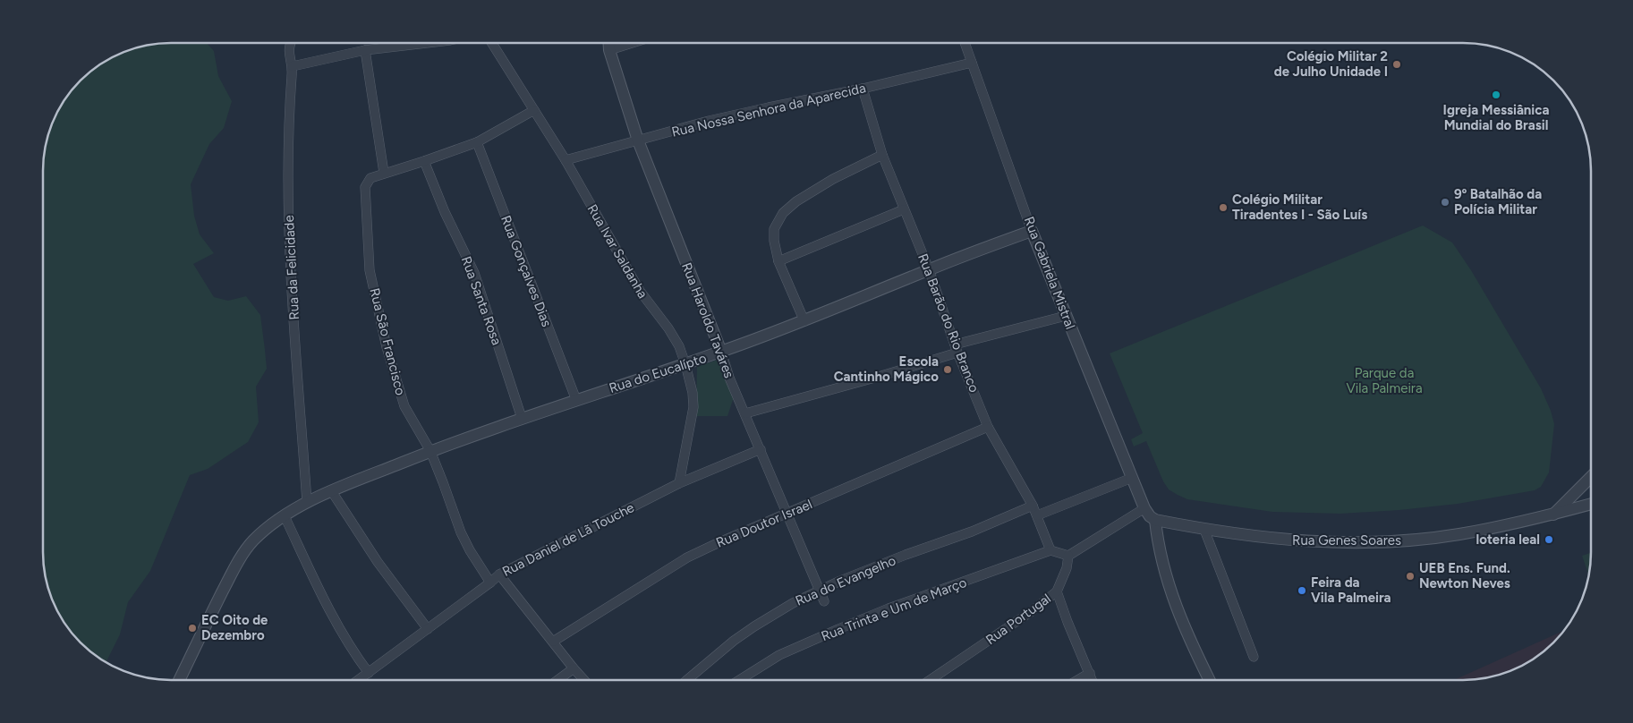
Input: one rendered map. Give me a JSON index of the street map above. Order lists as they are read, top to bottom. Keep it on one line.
{"streets":{"street":["Rua Nossa Senhora da Aparecida","Rua Ivar Saldanha","Rua da Felicidade","Rua Gonçalves Dias","Rua Gabriela Mistral","Rua Santa Rosa","Rua Haroldo Taváres","Rua Barão do Rio Branco","Rua São Francisco","Rua do Eucalípto","Rua Doutor Israel","Rua Daniel de Lã Touche","Rua Genes Soares","Rua do Evangelho","Rua Trinta e Um de Março","Rua Portugal"]},"crossings":[["Rua Nossa Senhora da Aparecida","Rua Ivar Saldanha"],["Rua Nossa Senhora da Aparecida","Rua Gabriela Mistral"],["Rua Nossa Senhora da Aparecida","Rua Haroldo Taváres"],["Rua Nossa Senhora da Aparecida","Rua Barão do Rio Branco"],["Rua Ivar Saldanha","Rua do Eucalípto"],["Rua Ivar Saldanha","Rua Daniel de Lã Touche"],["Rua da Felicidade","Rua do Eucalípto"],["Rua Gonçalves Dias","Rua do Eucalípto"],["Rua Gabriela Mistral","Rua do Eucalípto"],["Rua Santa Rosa","Rua do Eucalípto"],["Rua Haroldo Taváres","Rua do Eucalípto"],["Rua Haroldo Taváres","Rua Doutor Israel"],["Rua Haroldo Taváres","Rua Daniel de Lã Touche"],["Rua Haroldo Taváres","Rua do Evangelho"],["Rua Barão do Rio Branco","Rua do Eucalípto"],["Rua Barão do Rio Branco","Rua Doutor Israel"],["Rua Barão do Rio Branco","Rua do Evangelho"],["Rua Barão do Rio Branco","Rua Trinta e Um de Março"],["Rua São Francisco","Rua do Eucalípto"],["Rua São Francisco","Rua Daniel de Lã Touche"]],"parks":["Parque da Vila Palmeira"],"places":["Colégio Militar 2 de Julho Unidade I","Igreja Messiânica Mundial do Brasil","9º Batalhão da Polícia Militar","Colégio Militar Tiradentes I - São Luís","Escola Cantinho Mágico","loteria leal","UEB Ens. Fund. Newton Neves","Feira da Vila Palmeira","EC Oito de Dezembro"]}
